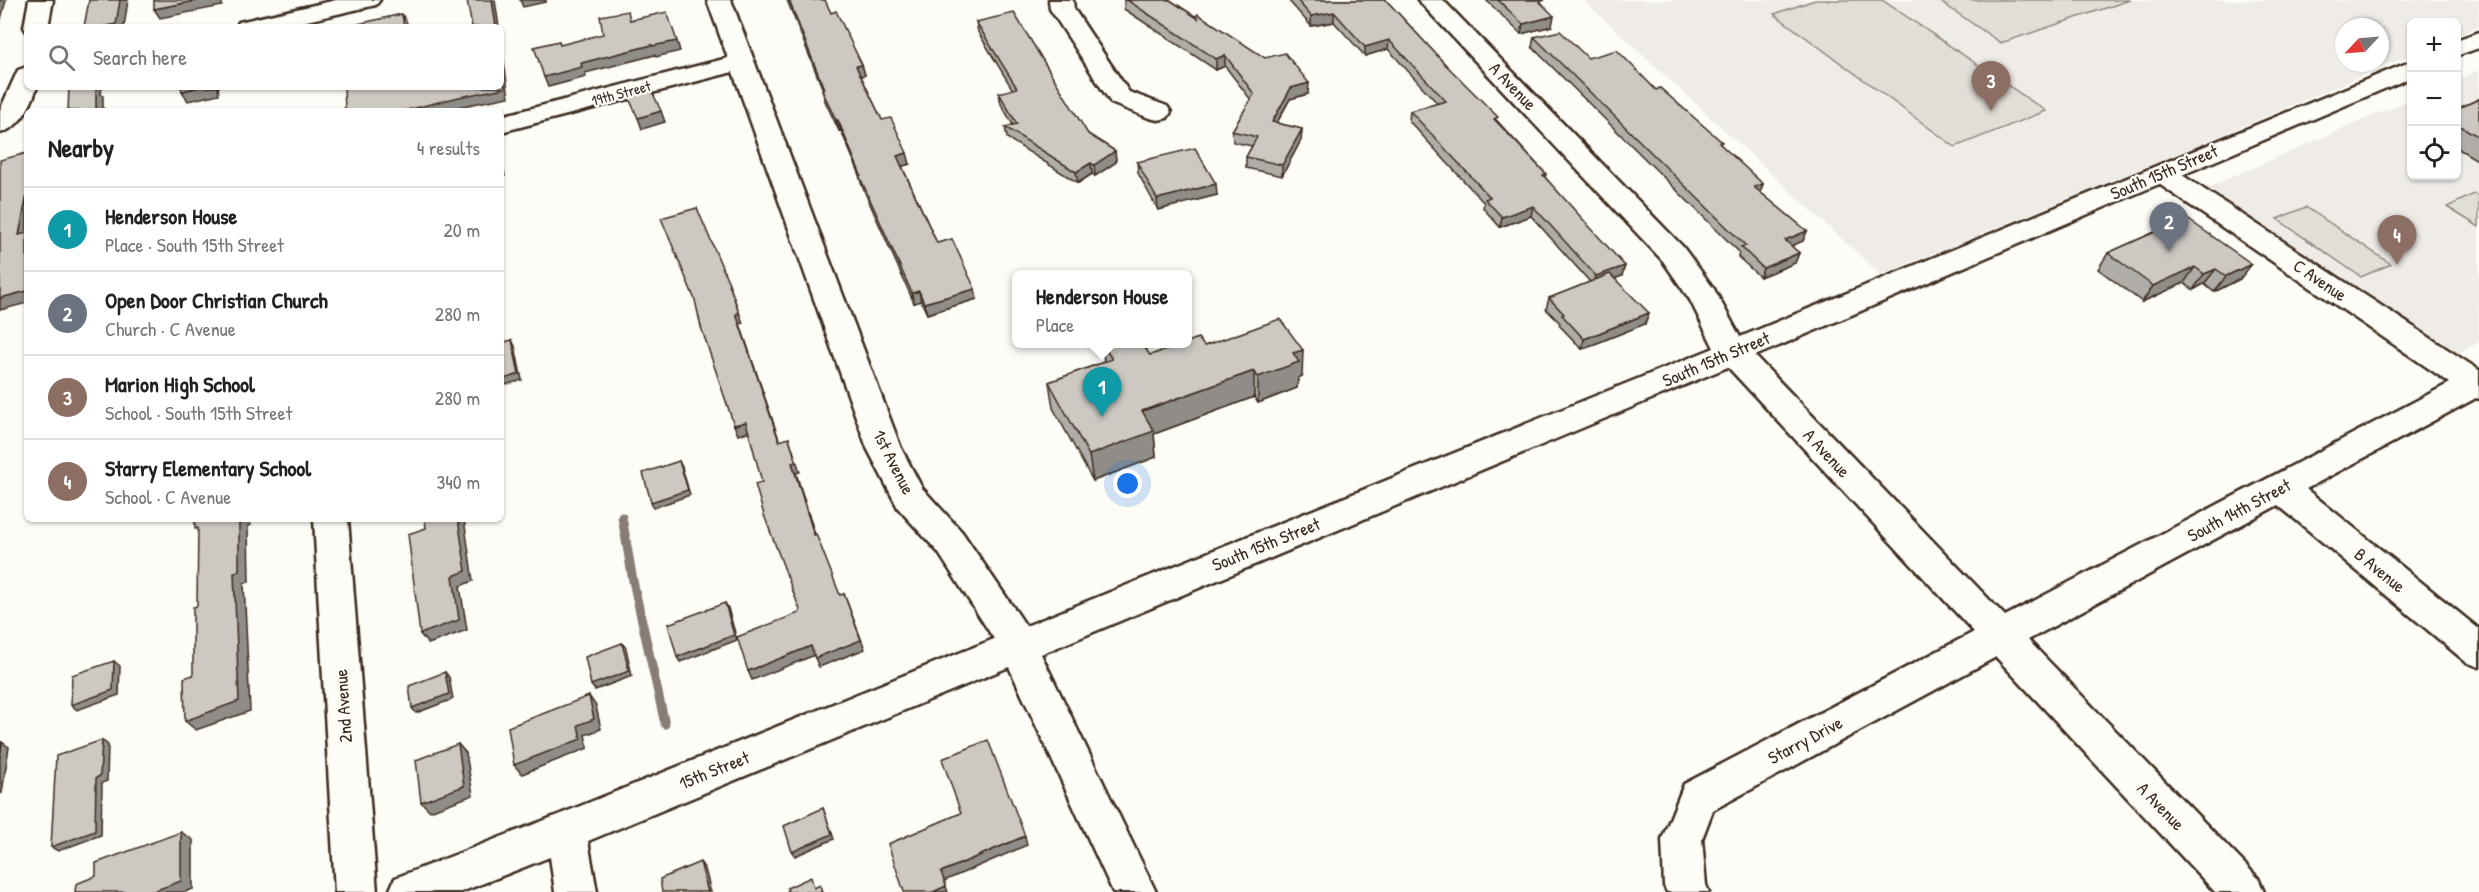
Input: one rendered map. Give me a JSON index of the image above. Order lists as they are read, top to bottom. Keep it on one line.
{"streets":{"street":["A Avenue","19th Street","South 15th Street","C Avenue","1st Avenue","South 14th Street","B Avenue","2nd Avenue","Starry Drive","15th Street"]},"crossings":[["A Avenue","South 15th Street"],["A Avenue","South 14th Street"],["A Avenue","Starry Drive"],["19th Street","1st Avenue"],["South 15th Street","C Avenue"],["South 15th Street","1st Avenue"],["South 15th Street","15th Street"],["C Avenue","South 14th Street"],["1st Avenue","15th Street"],["South 14th Street","B Avenue"],["South 14th Street","Starry Drive"]],"north":"bottom left","page":{"map_buttons":["+","−"],"search":"Search here","pins":["3","2","4","1"],"heading":["Nearby","4 results"],"list":[{"mark":"1","name":"Henderson House","note":"Place · South 15th Street","value":"20 m"},{"mark":"2","name":"Open Door Christian Church","note":"Church · C Avenue","value":"280 m"},{"mark":"3","name":"Marion High School","note":"School · South 15th Street","value":"280 m"},{"mark":"4","name":"Starry Elementary School","note":"School · C Avenue","value":"340 m"}],"popup":["Henderson House","Place"]}}
